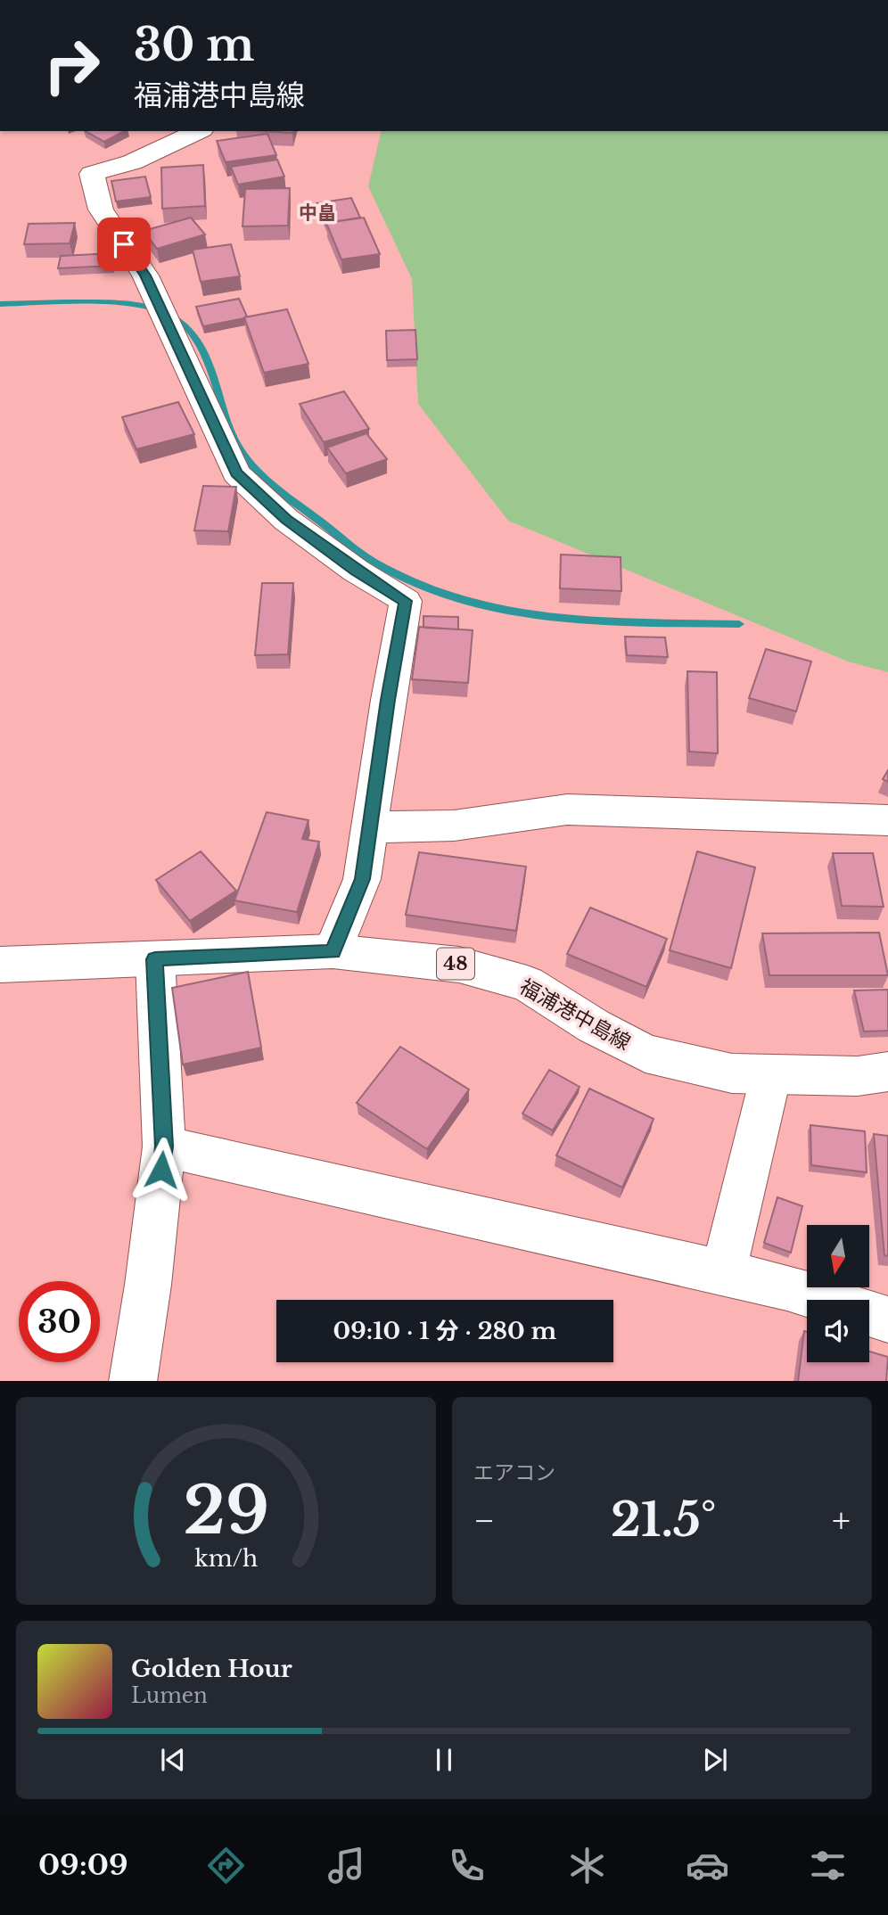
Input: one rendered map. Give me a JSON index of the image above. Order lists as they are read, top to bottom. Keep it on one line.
{"streets":{"street":["48","福浦港中島線"]},"districts":["中畠"],"north":"bottom","page":{"turn":["30 m","福浦港中島線"],"limit":"30","trip":"09:10 · 1 分 · 280 m","tile":"エアコン","heat":["−","21.5°","+"],"song":["Golden Hour","Lumen"],"tabs":"09:09","gauge":["29","km/h"]}}
